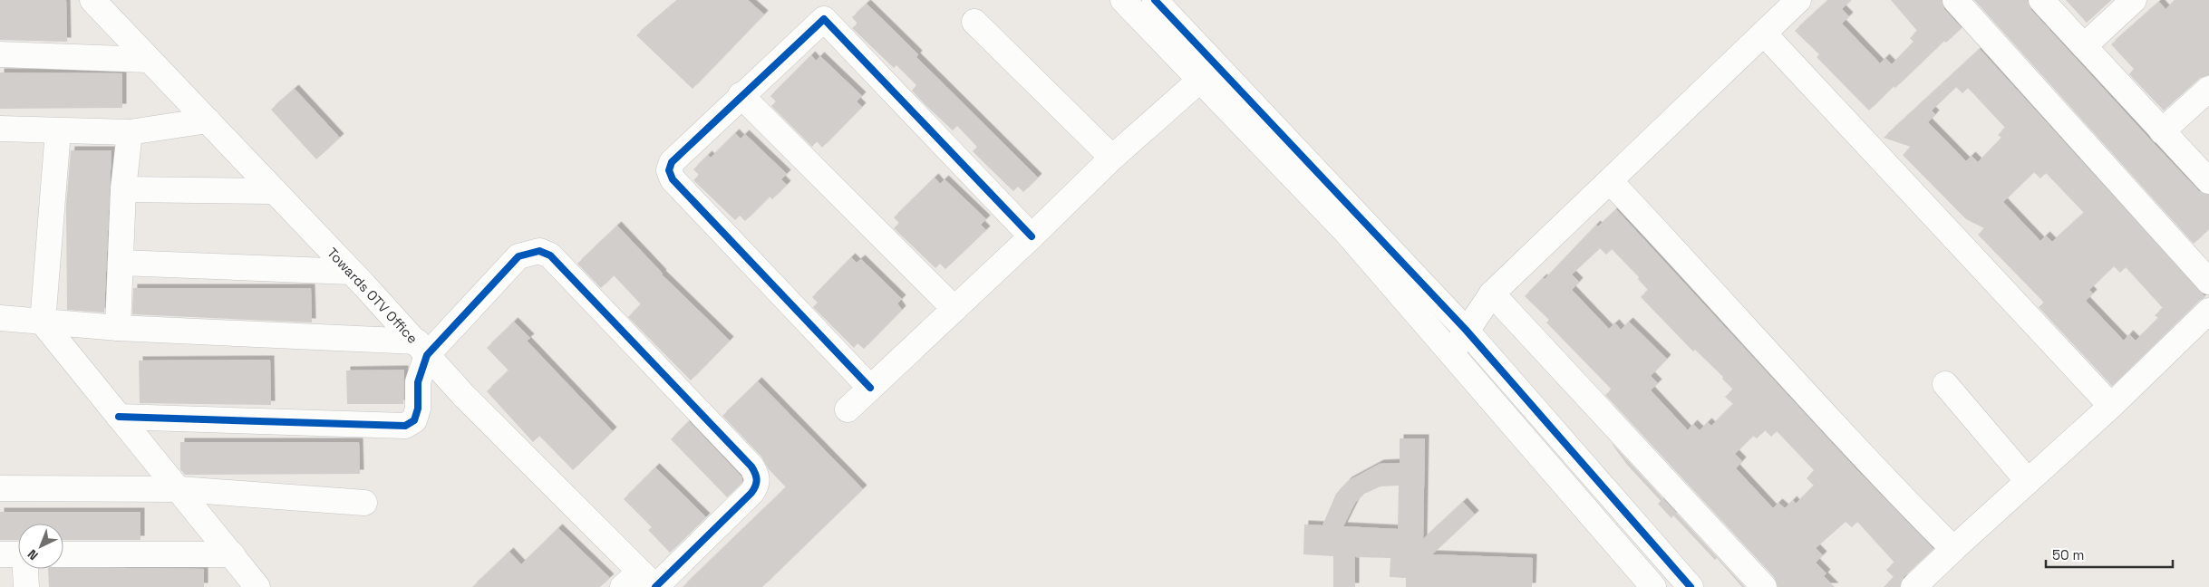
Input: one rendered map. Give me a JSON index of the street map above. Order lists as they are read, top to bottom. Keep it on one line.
{"streets":{"street":["Towards OTV Office"]},"scale_bar":"50 m","north":"bottom left"}
